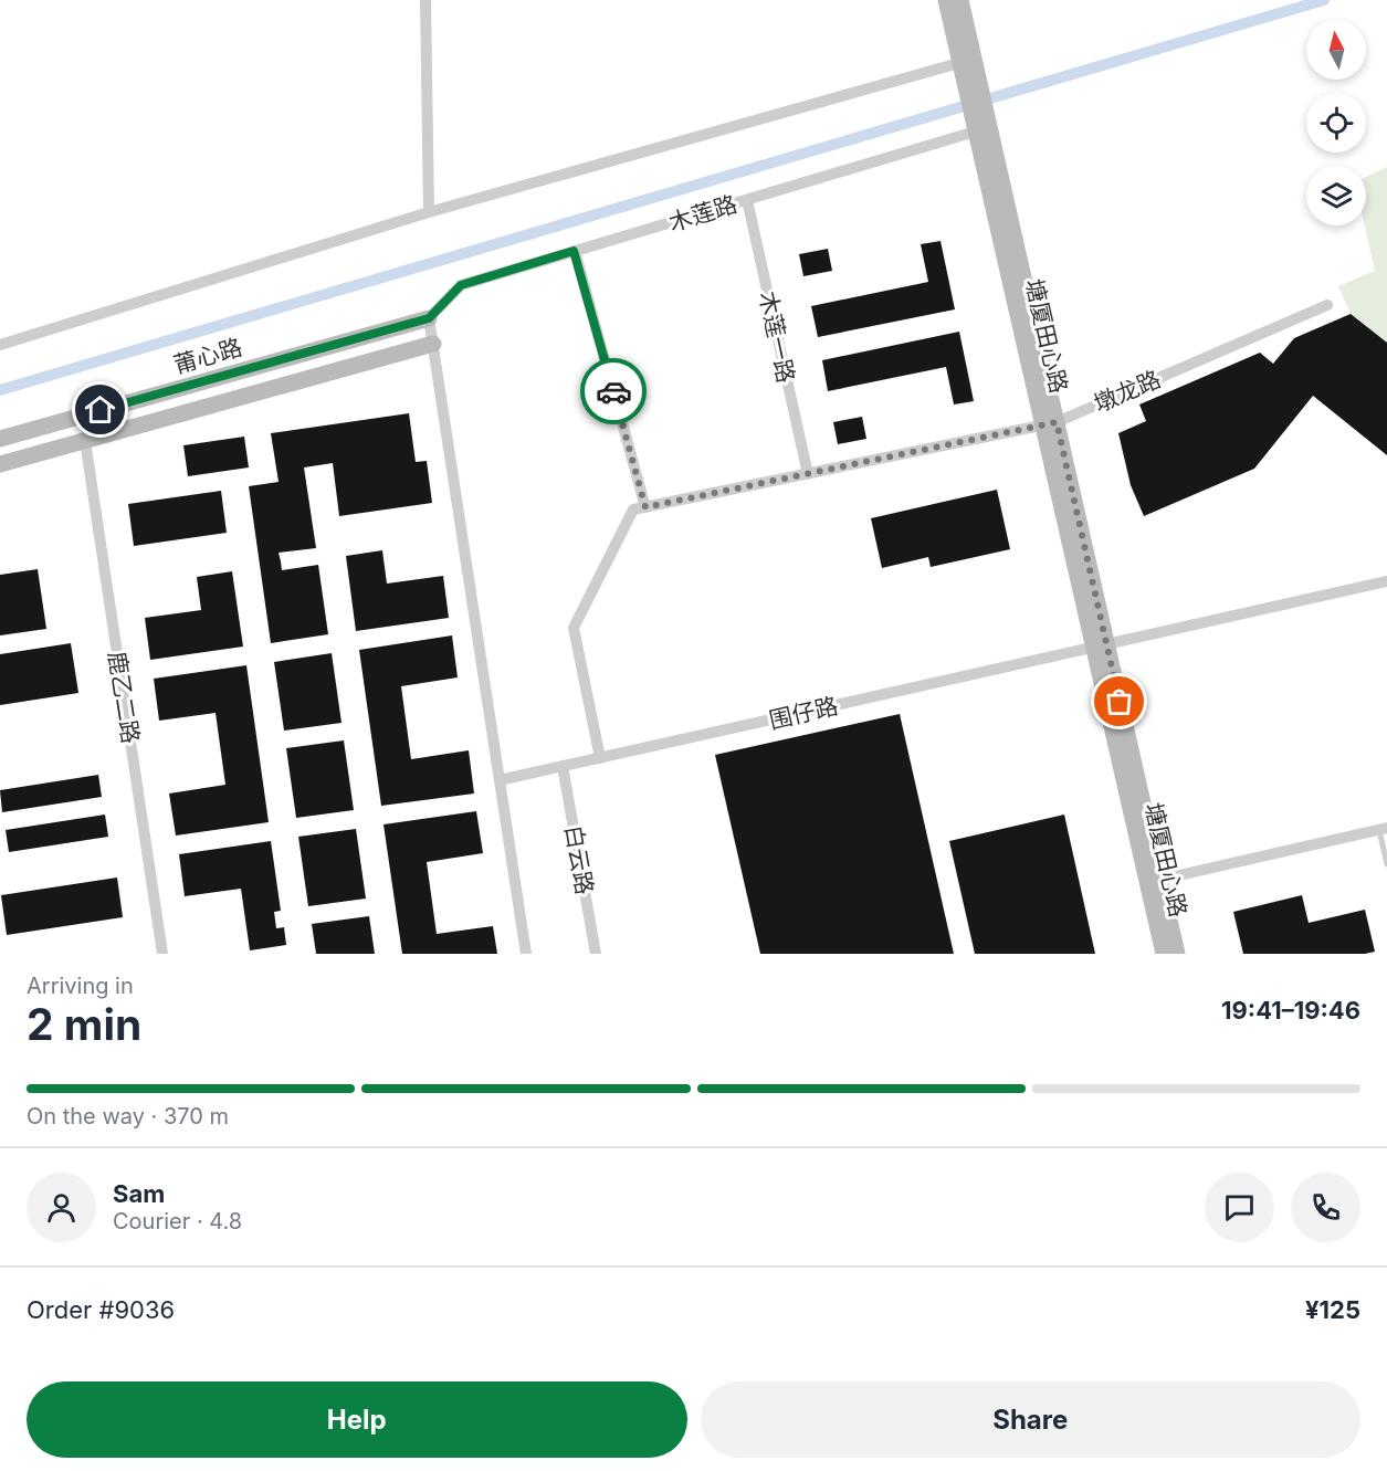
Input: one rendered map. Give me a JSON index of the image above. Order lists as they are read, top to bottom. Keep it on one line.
{"streets":{"main road":["塘厦田心路","莆心路"],"street":["木莲路","木莲一路","墩龙路","鹿乙二路","围仔路","白云路"]},"crossings":[["木莲路","塘厦田心路"],["木莲路","木莲一路"],["木莲路","莆心路"],["塘厦田心路","墩龙路"],["塘厦田心路","围仔路"],["木莲一路","墩龙路"],["莆心路","鹿乙二路"],["围仔路","白云路"]],"north":"top","page":{"heading":["2 min","Arriving in","19:41–19:46"],"panel":["Sam","Courier · 4.8","Order #9036","¥125"],"bar":"On the way · 370 m","buttons":["Help","Share"]}}
